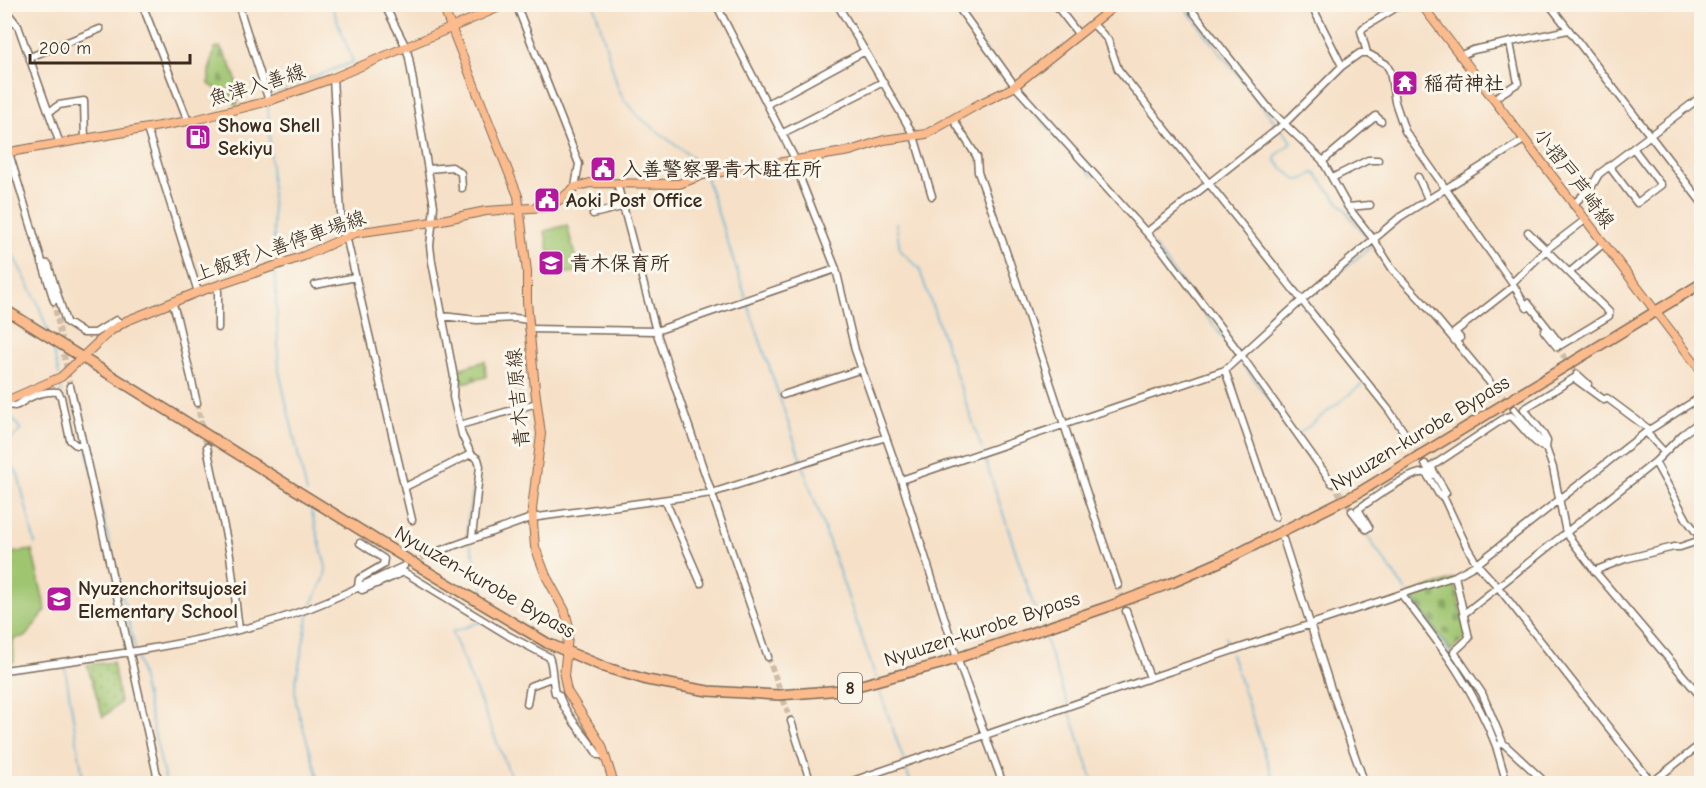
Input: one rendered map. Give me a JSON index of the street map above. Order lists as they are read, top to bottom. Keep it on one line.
{"streets":{"highway":["Nyuuzen-kurobe Bypass","8"],"main road":["魚津入善線","小摺戸芦崎線","上飯野入善停車場線","青木吉原線"]},"crossings":[["魚津入善線","青木吉原線"],["小摺戸芦崎線","Nyuuzen-kurobe Bypass"],["上飯野入善停車場線","青木吉原線"],["上飯野入善停車場線","Nyuuzen-kurobe Bypass"],["青木吉原線","Nyuuzen-kurobe Bypass"]],"places":{"temple":["稲荷神社"],"fuel station":["Showa Shell Sekiyu"],"public building":["入善警察署青木駐在所","Aoki Post Office"],"school or university":["青木保育所","Nyuzenchoritsujosei Elementary School"]},"scale_bar":"200 m"}
